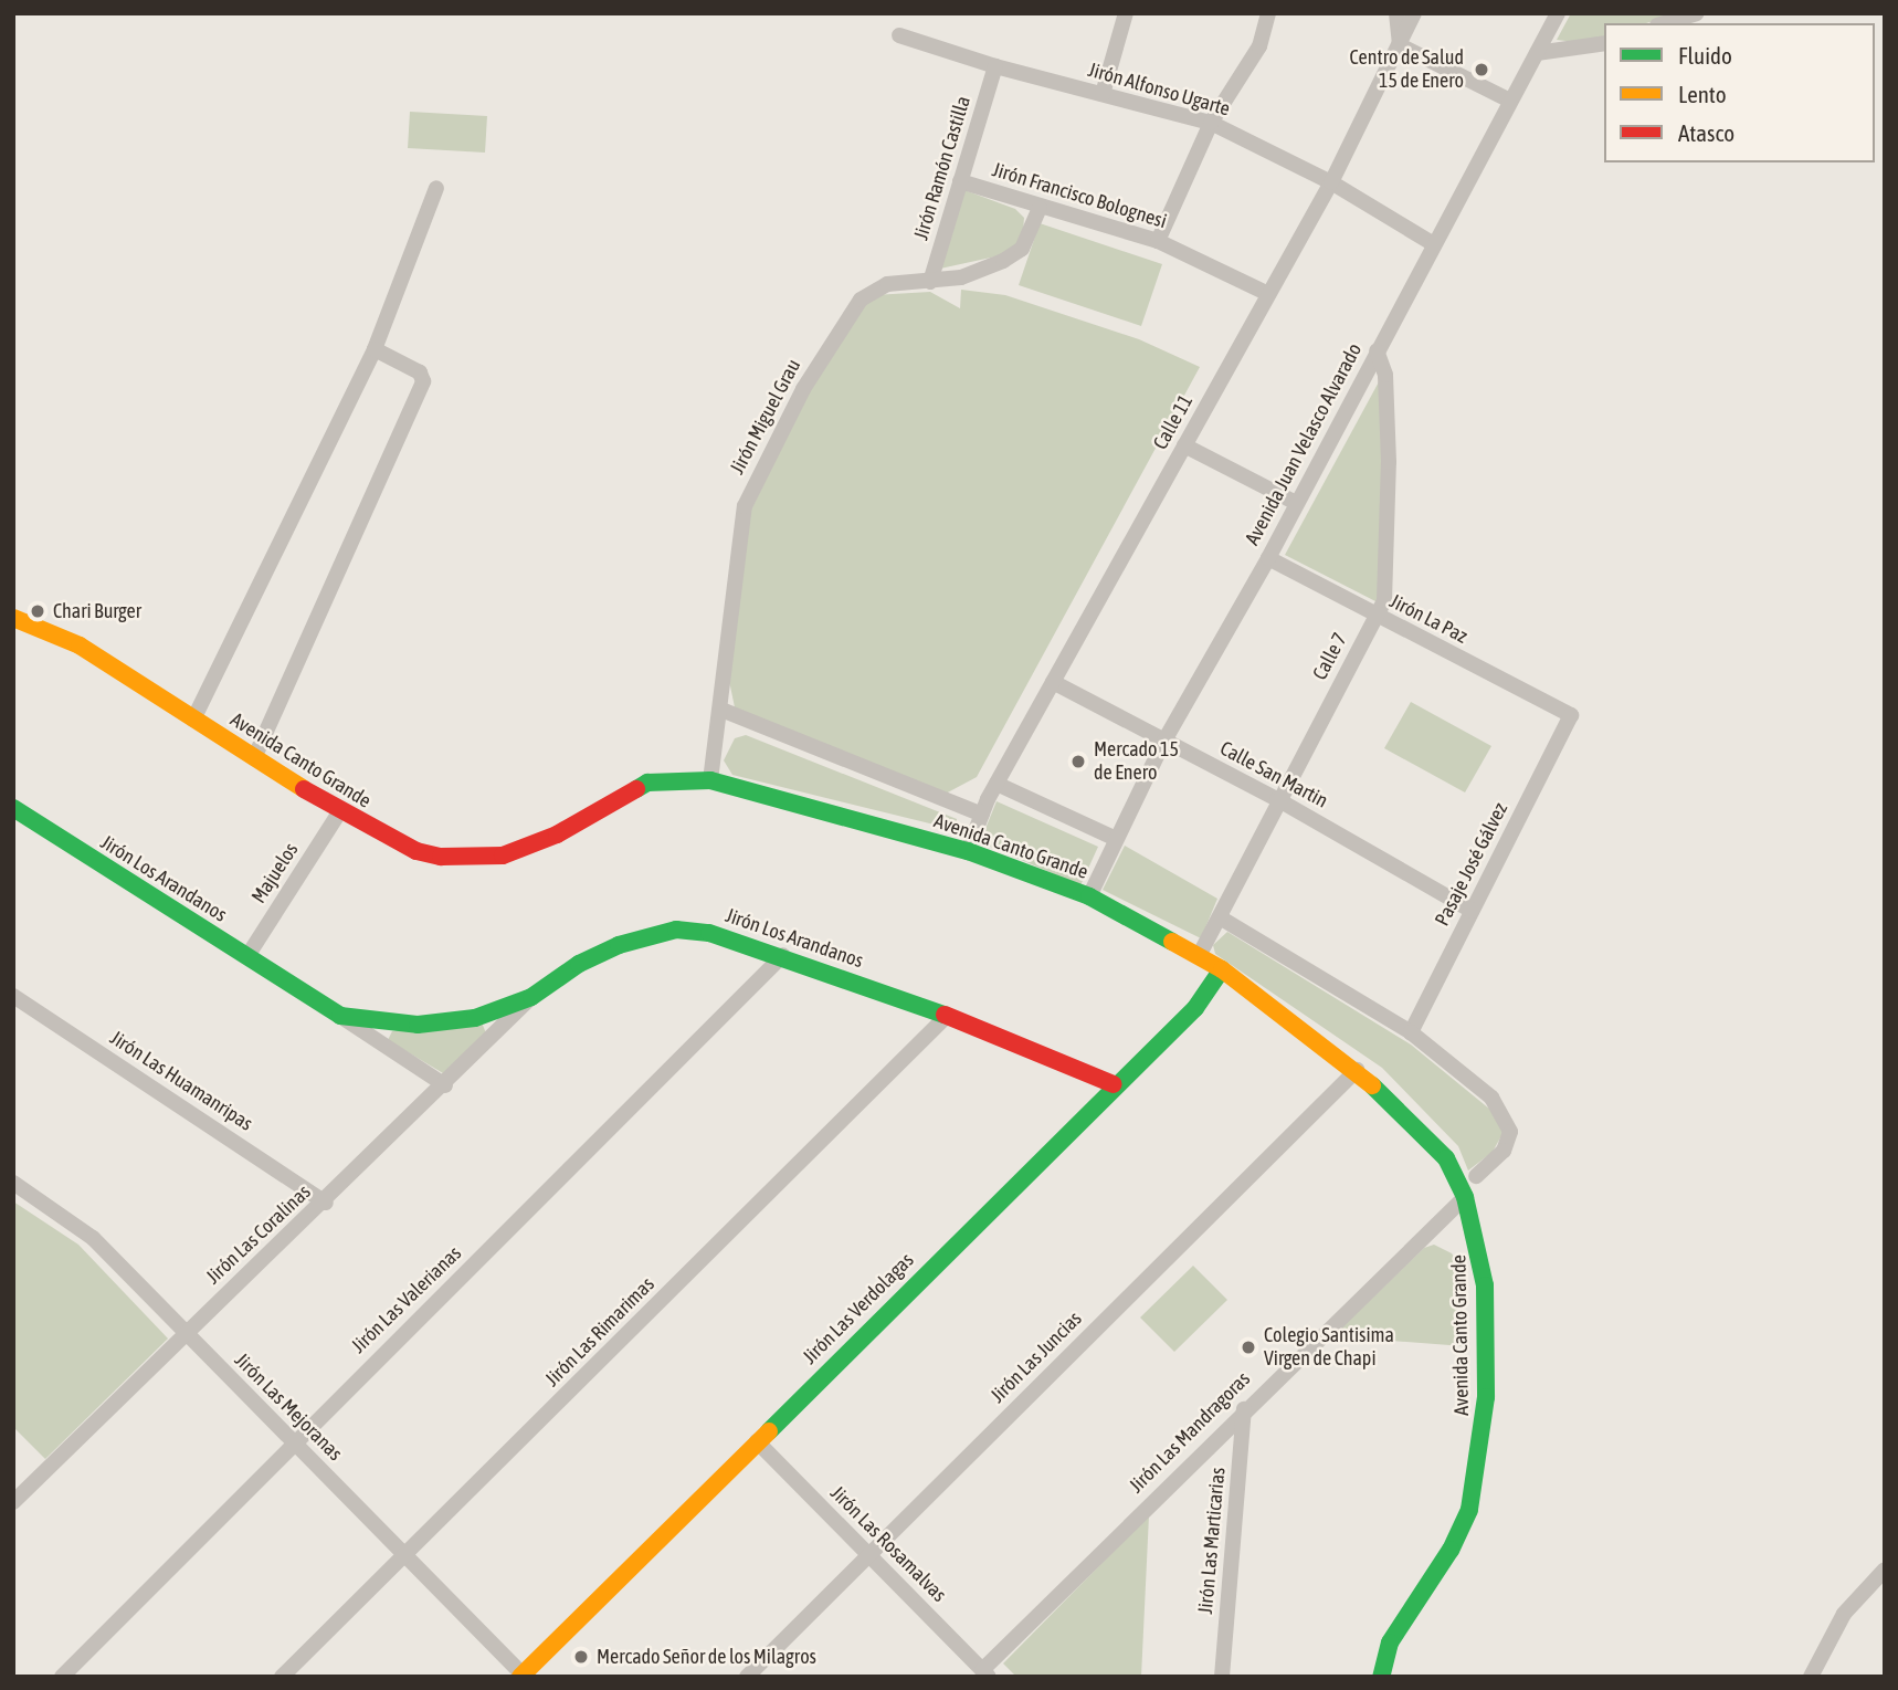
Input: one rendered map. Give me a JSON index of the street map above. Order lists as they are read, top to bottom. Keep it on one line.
{"streets":{"street":["Jirón Alfonso Ugarte","Jirón Ramón Castilla","Jirón Francisco Bolognesi","Jirón Miguel Grau","Calle 11","Avenida Juan Velasco Alvarado","Jirón La Paz","Calle 7","Avenida Canto Grande","Calle San Martin","Pasaje José Gálvez","Majuelos","Jirón Los Arandanos","Jirón Las Huamanripas","Jirón Las Coralinas","Jirón Las Valerianas","Jirón Las Verdolagas","Jirón Las Rimarimas","Jirón Las Juncias","Jirón Las Mejoranas","Jirón Las Mandragoras","Jirón Las Marticarias","Jirón Las Rosamalvas"]},"crossings":[["Jirón Alfonso Ugarte","Jirón Ramón Castilla"],["Jirón Alfonso Ugarte","Calle 11"],["Jirón Alfonso Ugarte","Avenida Juan Velasco Alvarado"],["Jirón Ramón Castilla","Jirón Francisco Bolognesi"],["Jirón Ramón Castilla","Jirón Miguel Grau"],["Jirón Francisco Bolognesi","Jirón Miguel Grau"],["Jirón Francisco Bolognesi","Calle 11"],["Jirón Miguel Grau","Avenida Canto Grande"],["Calle 11","Avenida Canto Grande"],["Calle 11","Calle San Martin"],["Avenida Juan Velasco Alvarado","Jirón La Paz"],["Avenida Juan Velasco Alvarado","Calle 7"],["Avenida Juan Velasco Alvarado","Avenida Canto Grande"],["Avenida Juan Velasco Alvarado","Calle San Martin"],["Jirón La Paz","Calle 7"],["Jirón La Paz","Pasaje José Gálvez"],["Calle 7","Avenida Canto Grande"],["Calle 7","Calle San Martin"],["Avenida Canto Grande","Majuelos"],["Avenida Canto Grande","Jirón Las Verdolagas"],["Avenida Canto Grande","Jirón Las Juncias"],["Avenida Canto Grande","Jirón Las Mandragoras"],["Calle San Martin","Pasaje José Gálvez"],["Majuelos","Jirón Los Arandanos"],["Jirón Los Arandanos","Jirón Las Coralinas"],["Jirón Los Arandanos","Jirón Las Valerianas"],["Jirón Los Arandanos","Jirón Las Verdolagas"],["Jirón Los Arandanos","Jirón Las Rimarimas"],["Jirón Las Huamanripas","Jirón Las Coralinas"],["Jirón Las Coralinas","Jirón Las Mejoranas"],["Jirón Las Valerianas","Jirón Las Mejoranas"],["Jirón Las Verdolagas","Jirón Las Mejoranas"],["Jirón Las Verdolagas","Jirón Las Rosamalvas"],["Jirón Las Rimarimas","Jirón Las Mejoranas"],["Jirón Las Juncias","Jirón Las Rosamalvas"],["Jirón Las Mandragoras","Jirón Las Marticarias"],["Jirón Las Mandragoras","Jirón Las Rosamalvas"]],"places":["Centro de Salud 15 de Enero","Chari Burger","Mercado 15 de Enero","Colegio Santisima Virgen de Chapi","Mercado Señor de los Milagros"],"legend":["Fluido","Lento","Atasco"]}
